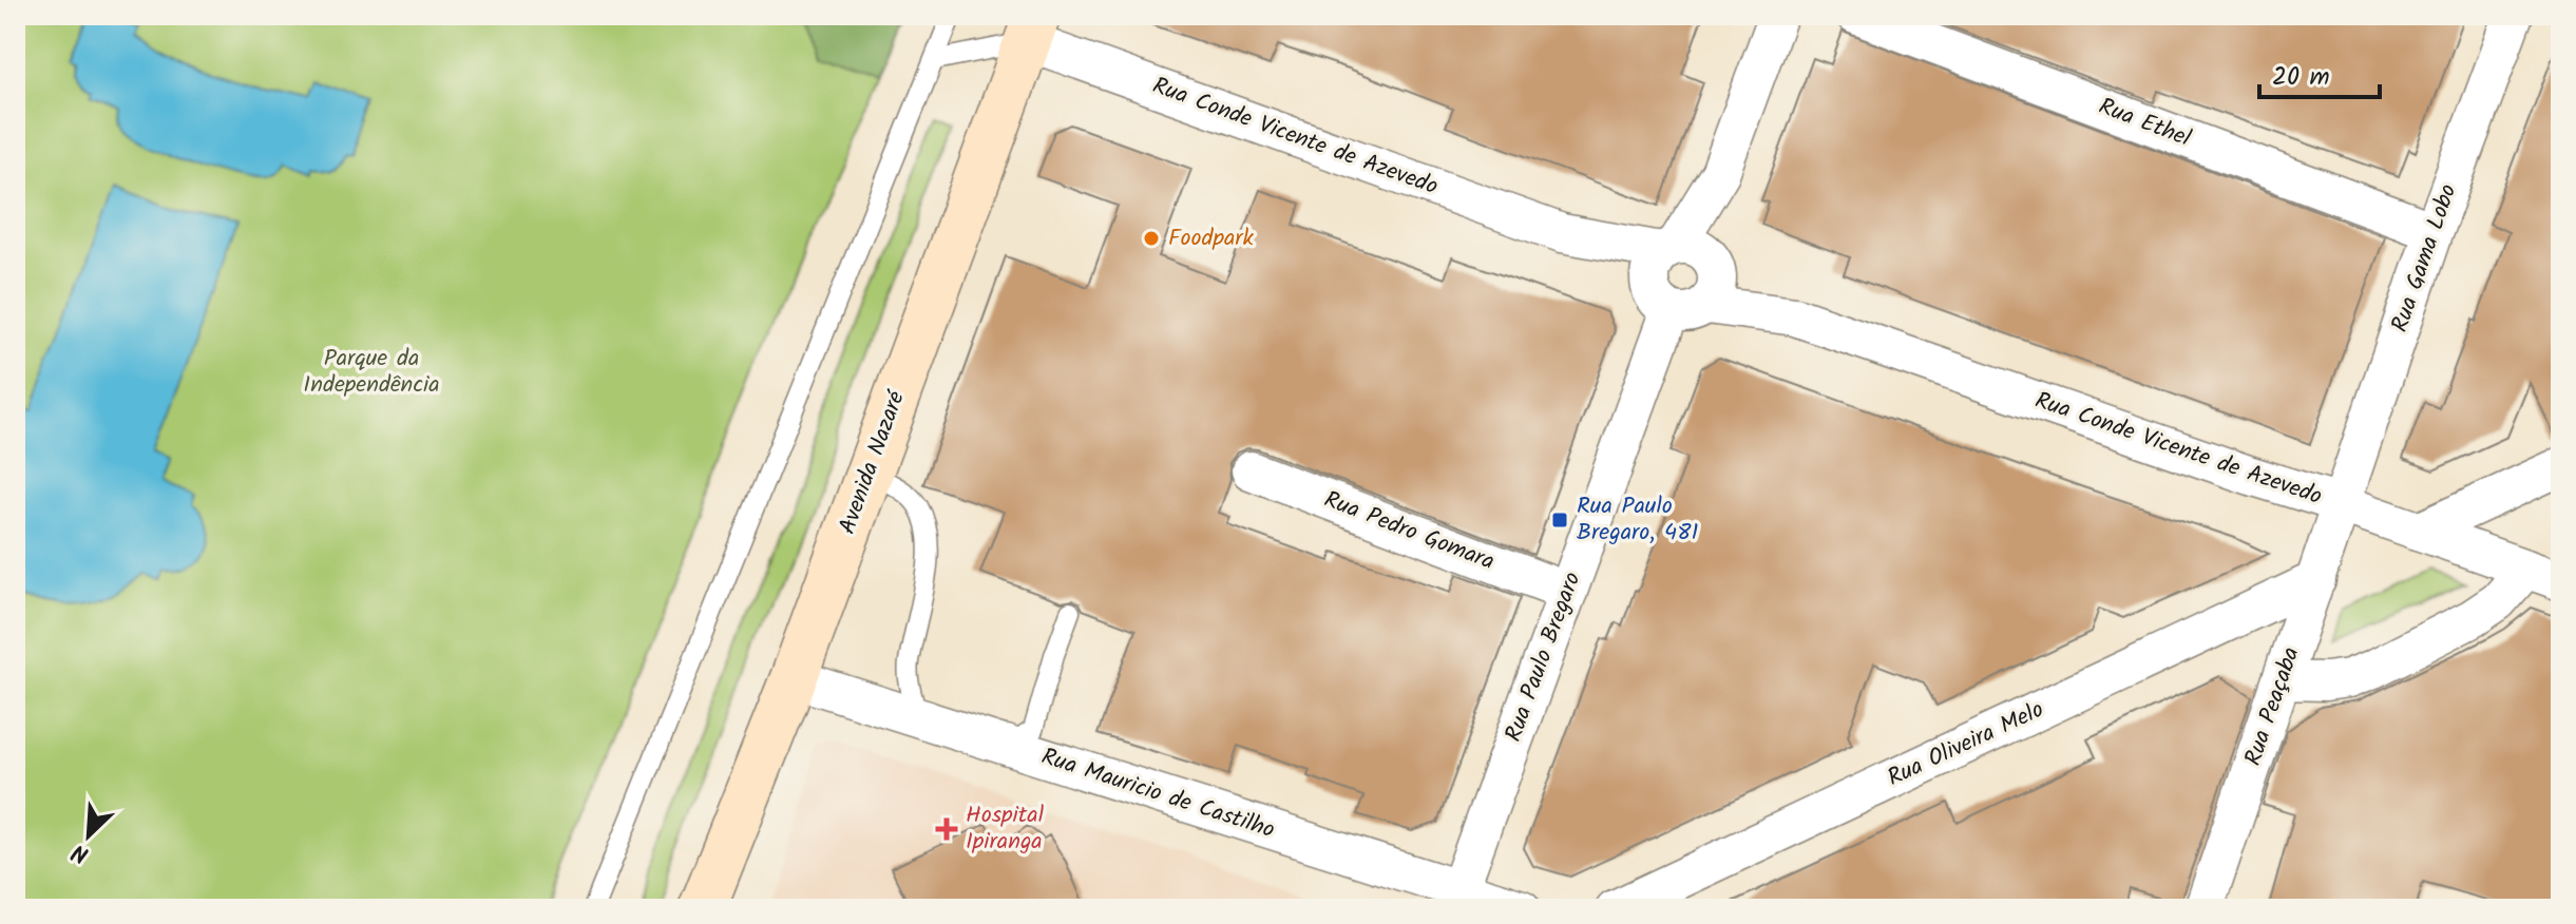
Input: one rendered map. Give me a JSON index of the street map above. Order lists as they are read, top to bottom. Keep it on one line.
{"streets":{"main road":["Avenida Nazaré"],"street":["Rua Ethel","Rua Conde Vicente de Azevedo","Rua Gama Lobo","Rua Pedro Gomara","Rua Paulo Bregaro","Rua Peaçaba","Rua Oliveira Melo","Rua Mauricio de Castilho"]},"crossings":[["Rua Ethel","Rua Gama Lobo"],["Rua Conde Vicente de Azevedo","Rua Gama Lobo"],["Rua Conde Vicente de Azevedo","Avenida Nazaré"],["Rua Conde Vicente de Azevedo","Rua Paulo Bregaro"],["Rua Conde Vicente de Azevedo","Rua Peaçaba"],["Rua Gama Lobo","Rua Peaçaba"],["Avenida Nazaré","Rua Mauricio de Castilho"],["Rua Pedro Gomara","Rua Paulo Bregaro"],["Rua Paulo Bregaro","Rua Mauricio de Castilho"],["Rua Peaçaba","Rua Oliveira Melo"]],"parks":["Parque da Independência"],"places":{"other":["Foodpark"],"transit":["Rua Paulo Bregaro, 481"],"health":["Hospital Ipiranga"]},"scale_bar":"20 m","north":"bottom left"}
